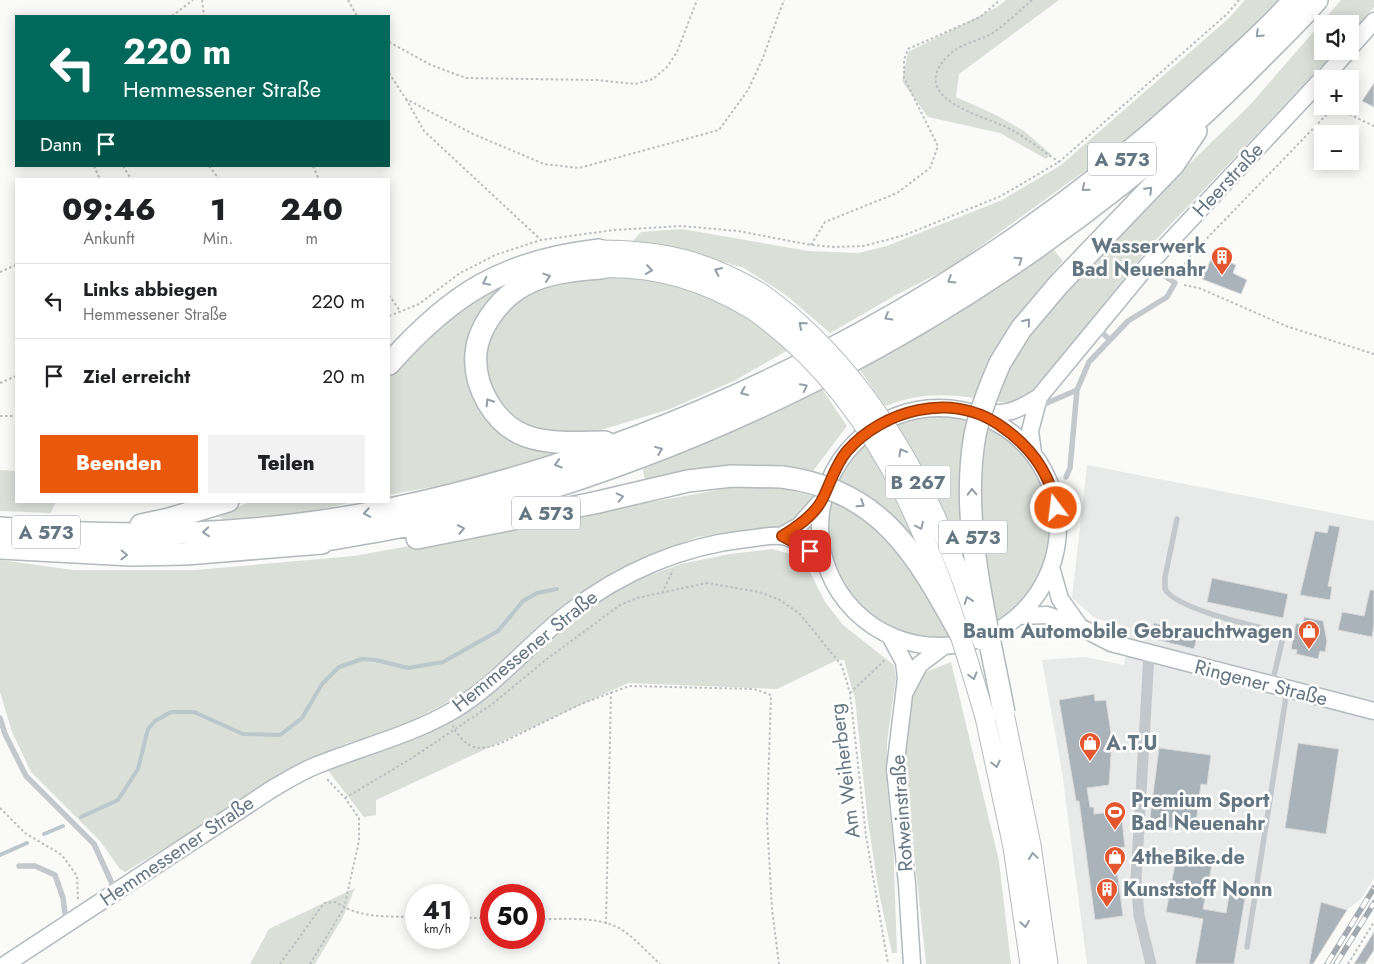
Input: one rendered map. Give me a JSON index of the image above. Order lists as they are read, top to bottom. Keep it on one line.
{"streets":{"highway":["A 573"],"main road":["Heerstraße","B 267","Hemmessener Straße","Ringener Straße","Rotweinstraße"],"path":["Am Weiherberg"]},"crossings":[["A 573","B 267"],["Hemmessener Straße","Am Weiherberg"]],"places":{"building":["Wasserwerk Bad Neuenahr","Kunststoff Nonn"],"shop":["Baum Automobile Gebrauchtwagen","A.T.U","4theBike.de"],"sports":["Premium Sport Bad Neuenahr"]},"page":{"map_buttons":["+","−"],"turn":["220 m","Hemmessener Straße"],"then":"Dann","eta":["09:46","Ankunft","1","Min.","240","m"],"list":[{"name":"Links abbiegen","note":"Hemmessener Straße","value":"220 m"},{"name":"Ziel erreicht","value":"20 m"}],"buttons":["Beenden","Teilen"],"speed":"41 km/h","limit":"50"}}
